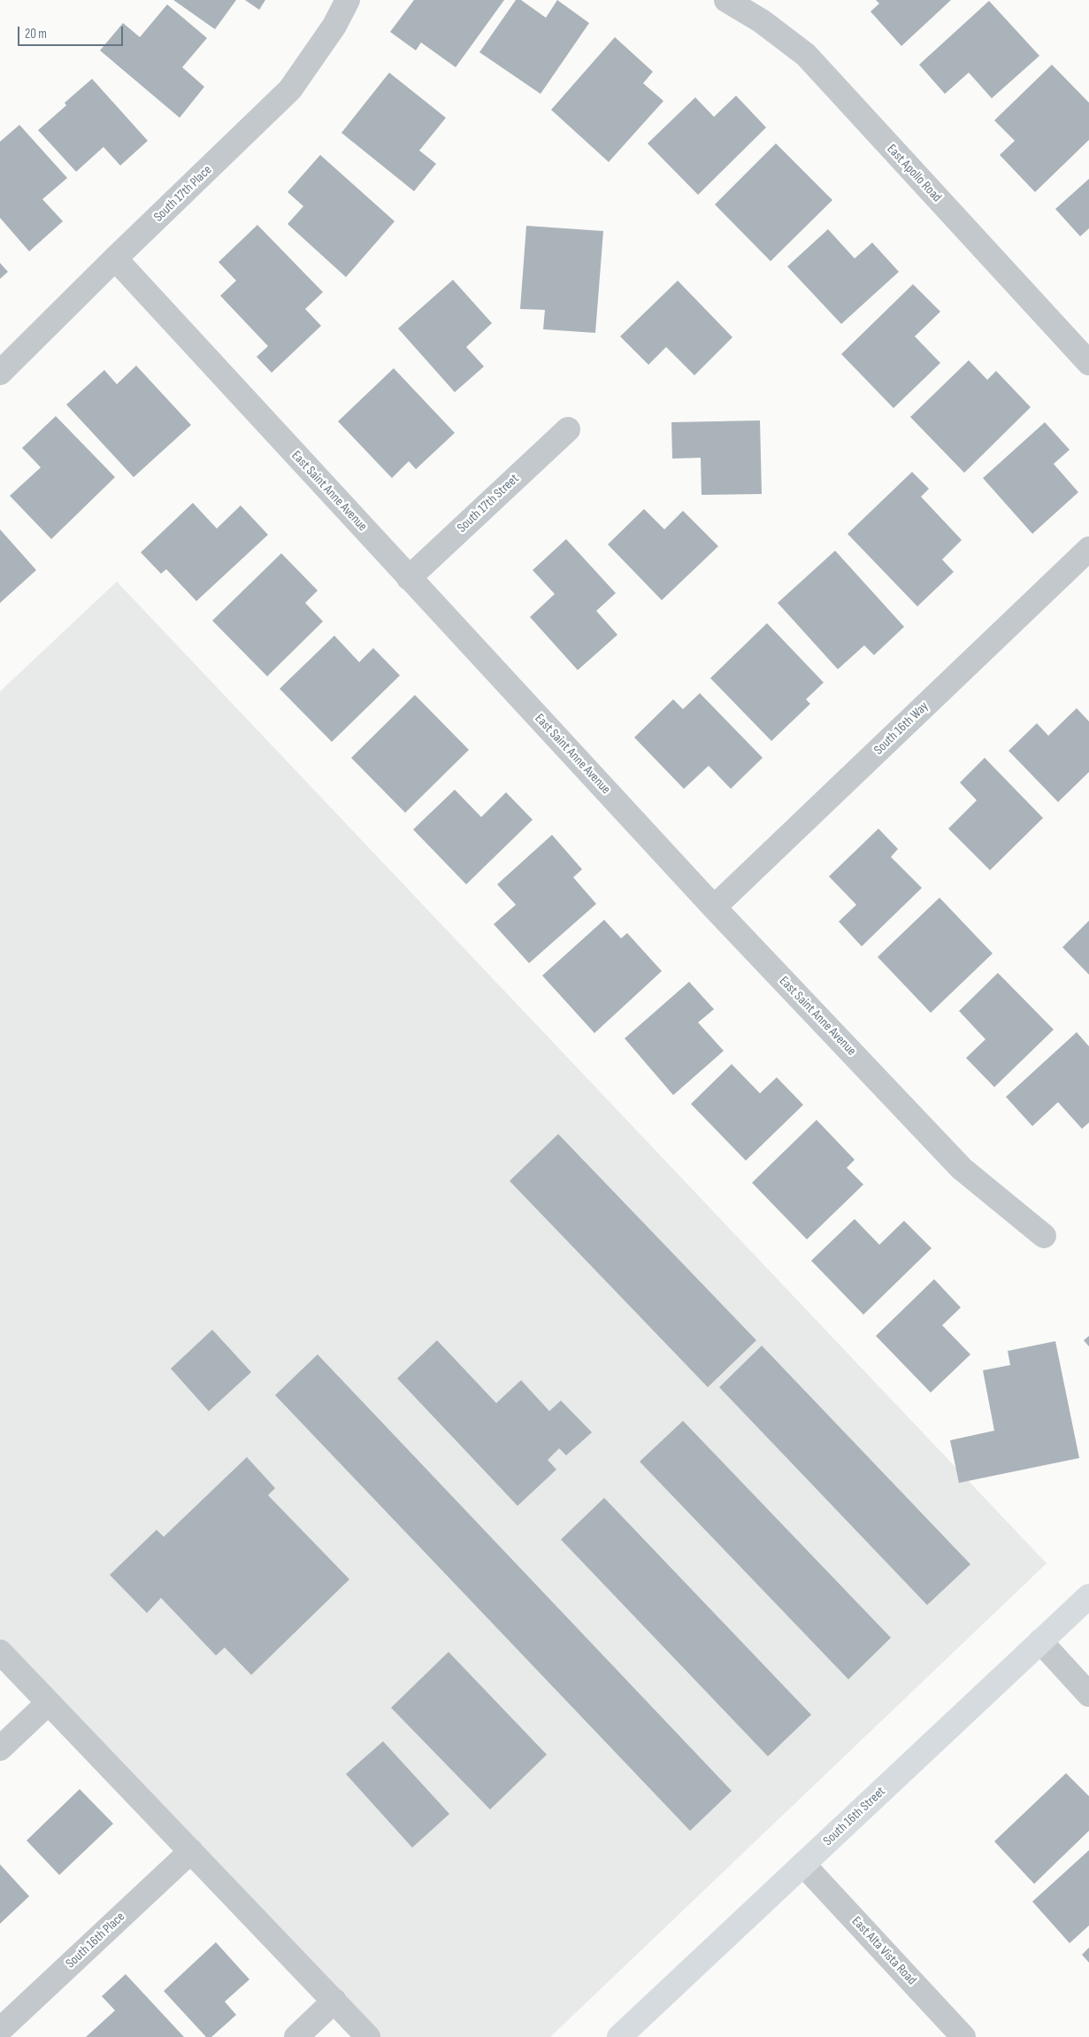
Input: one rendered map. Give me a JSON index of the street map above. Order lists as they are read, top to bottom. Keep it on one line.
{"streets":{"main road":["South 16th Street"],"street":["East Apollo Road","South 17th Place","East Saint Anne Avenue","South 17th Street","South 16th Way","South 16th Place","East Alta Vista Road"]},"crossings":[["South 17th Place","East Saint Anne Avenue"],["East Saint Anne Avenue","South 17th Street"],["East Saint Anne Avenue","South 16th Way"],["South 16th Street","East Alta Vista Road"]],"scale_bar":"20 m"}
